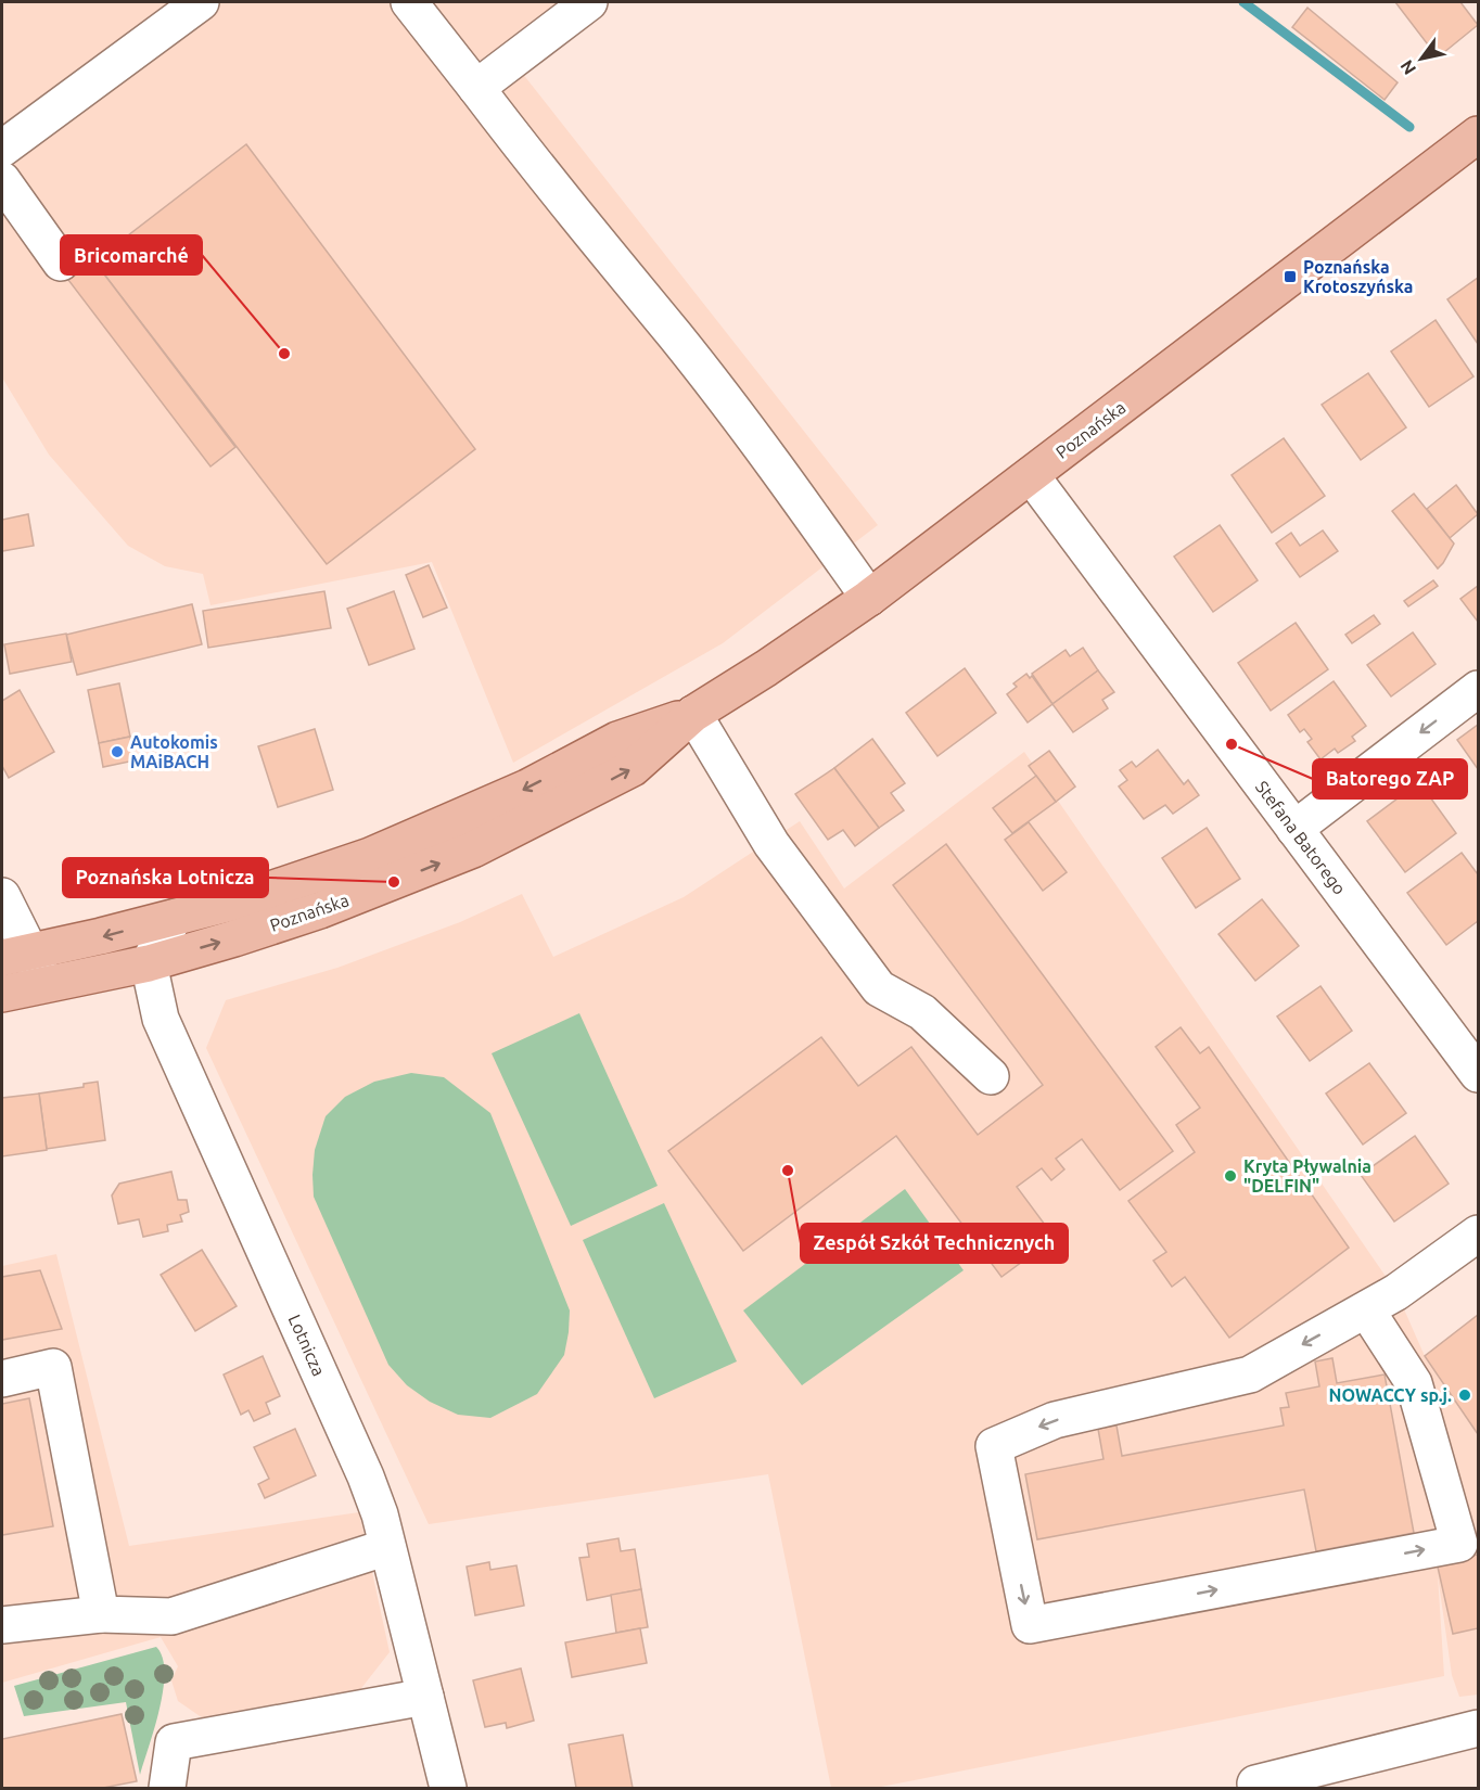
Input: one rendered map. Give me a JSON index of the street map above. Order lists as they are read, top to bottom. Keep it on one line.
{"streets":{"main road":["Poznańska"],"street":["Stefana Batorego","Lotnicza"]},"crossings":[["Poznańska","Stefana Batorego"],["Poznańska","Lotnicza"]],"places":{"transit":["Poznańska Krotoszyńska"],"other":["Bricomarché","Batorego ZAP","Autokomis MAiBACH","Poznańska Lotnicza","Zespół Szkół Technicznych","Kryta Pływalnia \"DELFIN\"","NOWACCY sp.j."]},"north":"bottom left"}
